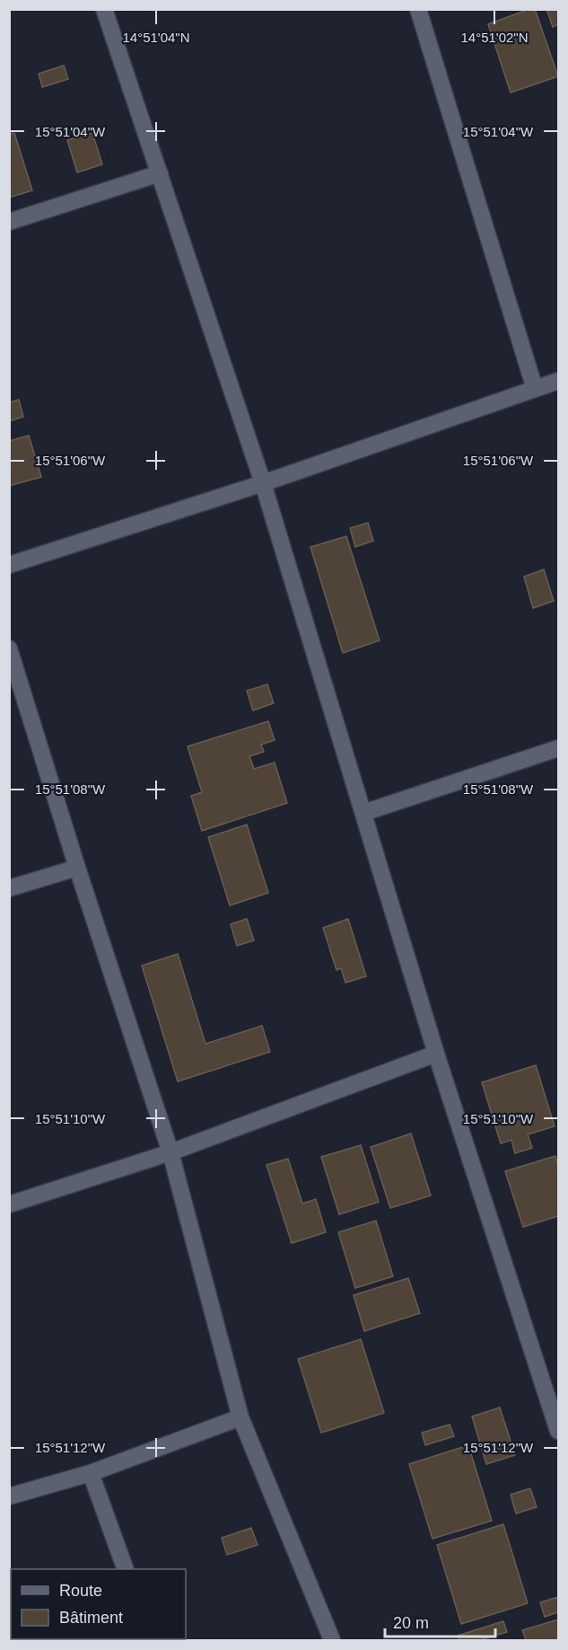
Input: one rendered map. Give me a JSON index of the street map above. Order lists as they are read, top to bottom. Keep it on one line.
{"legend":["Route","Bâtiment"],"scale_bar":"20 m","coordinates":["14°51'04\"N","14°51'02\"N","15°51'04\"W","15°51'06\"W","15°51'08\"W","15°51'10\"W","15°51'12\"W"]}
